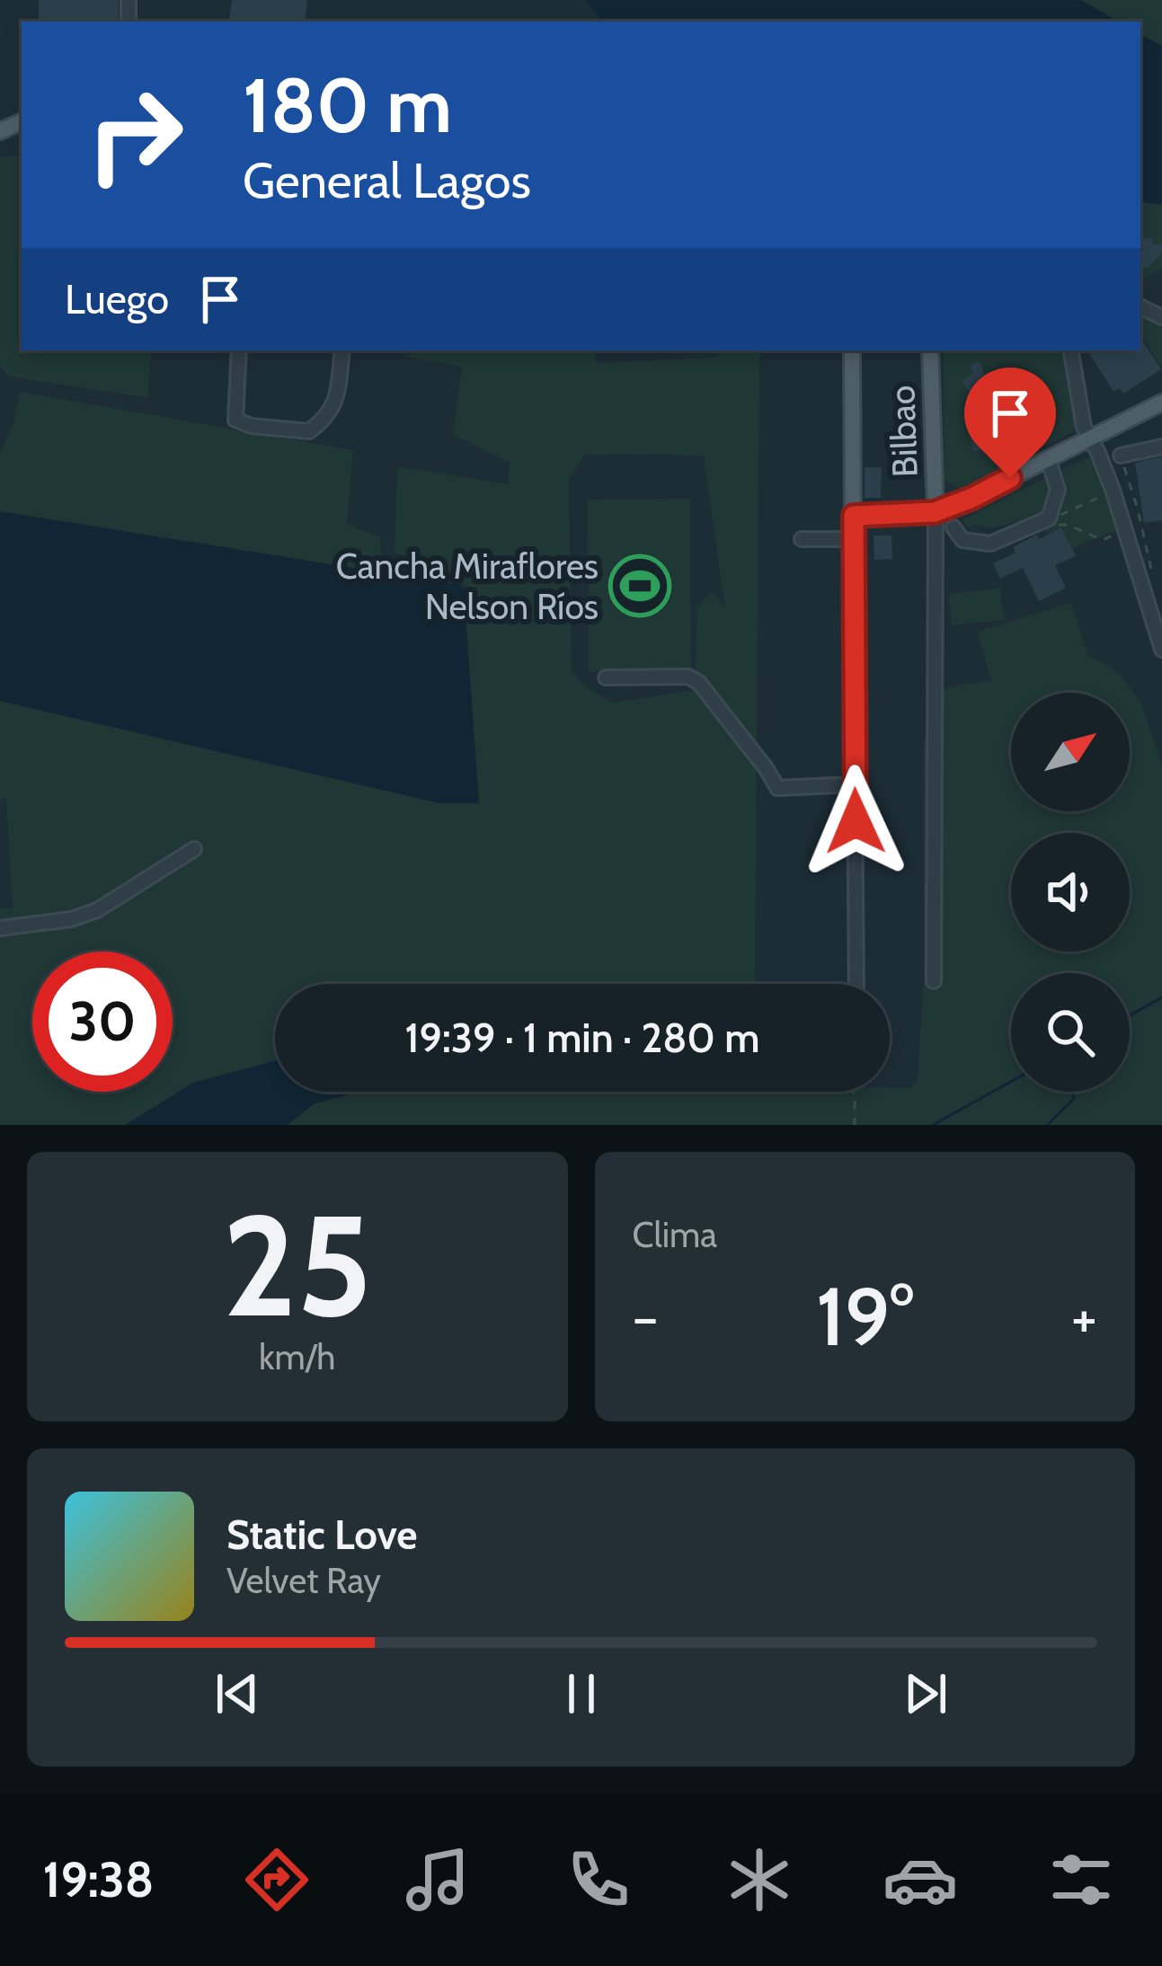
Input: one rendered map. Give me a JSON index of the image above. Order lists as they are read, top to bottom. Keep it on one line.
{"streets":{"main road":["Bilbao"]},"places":{"sports":["Cancha Miraflores Nelson Ríos"]},"north":"top right","page":{"turn":["180 m","General Lagos"],"then":"Luego","limit":"30","trip":"19:39 · 1 min · 280 m","tile":[["25","km/h"],"Clima"],"heat":["−","19°","+"],"song":["Static Love","Velvet Ray"],"tabs":"19:38"}}
